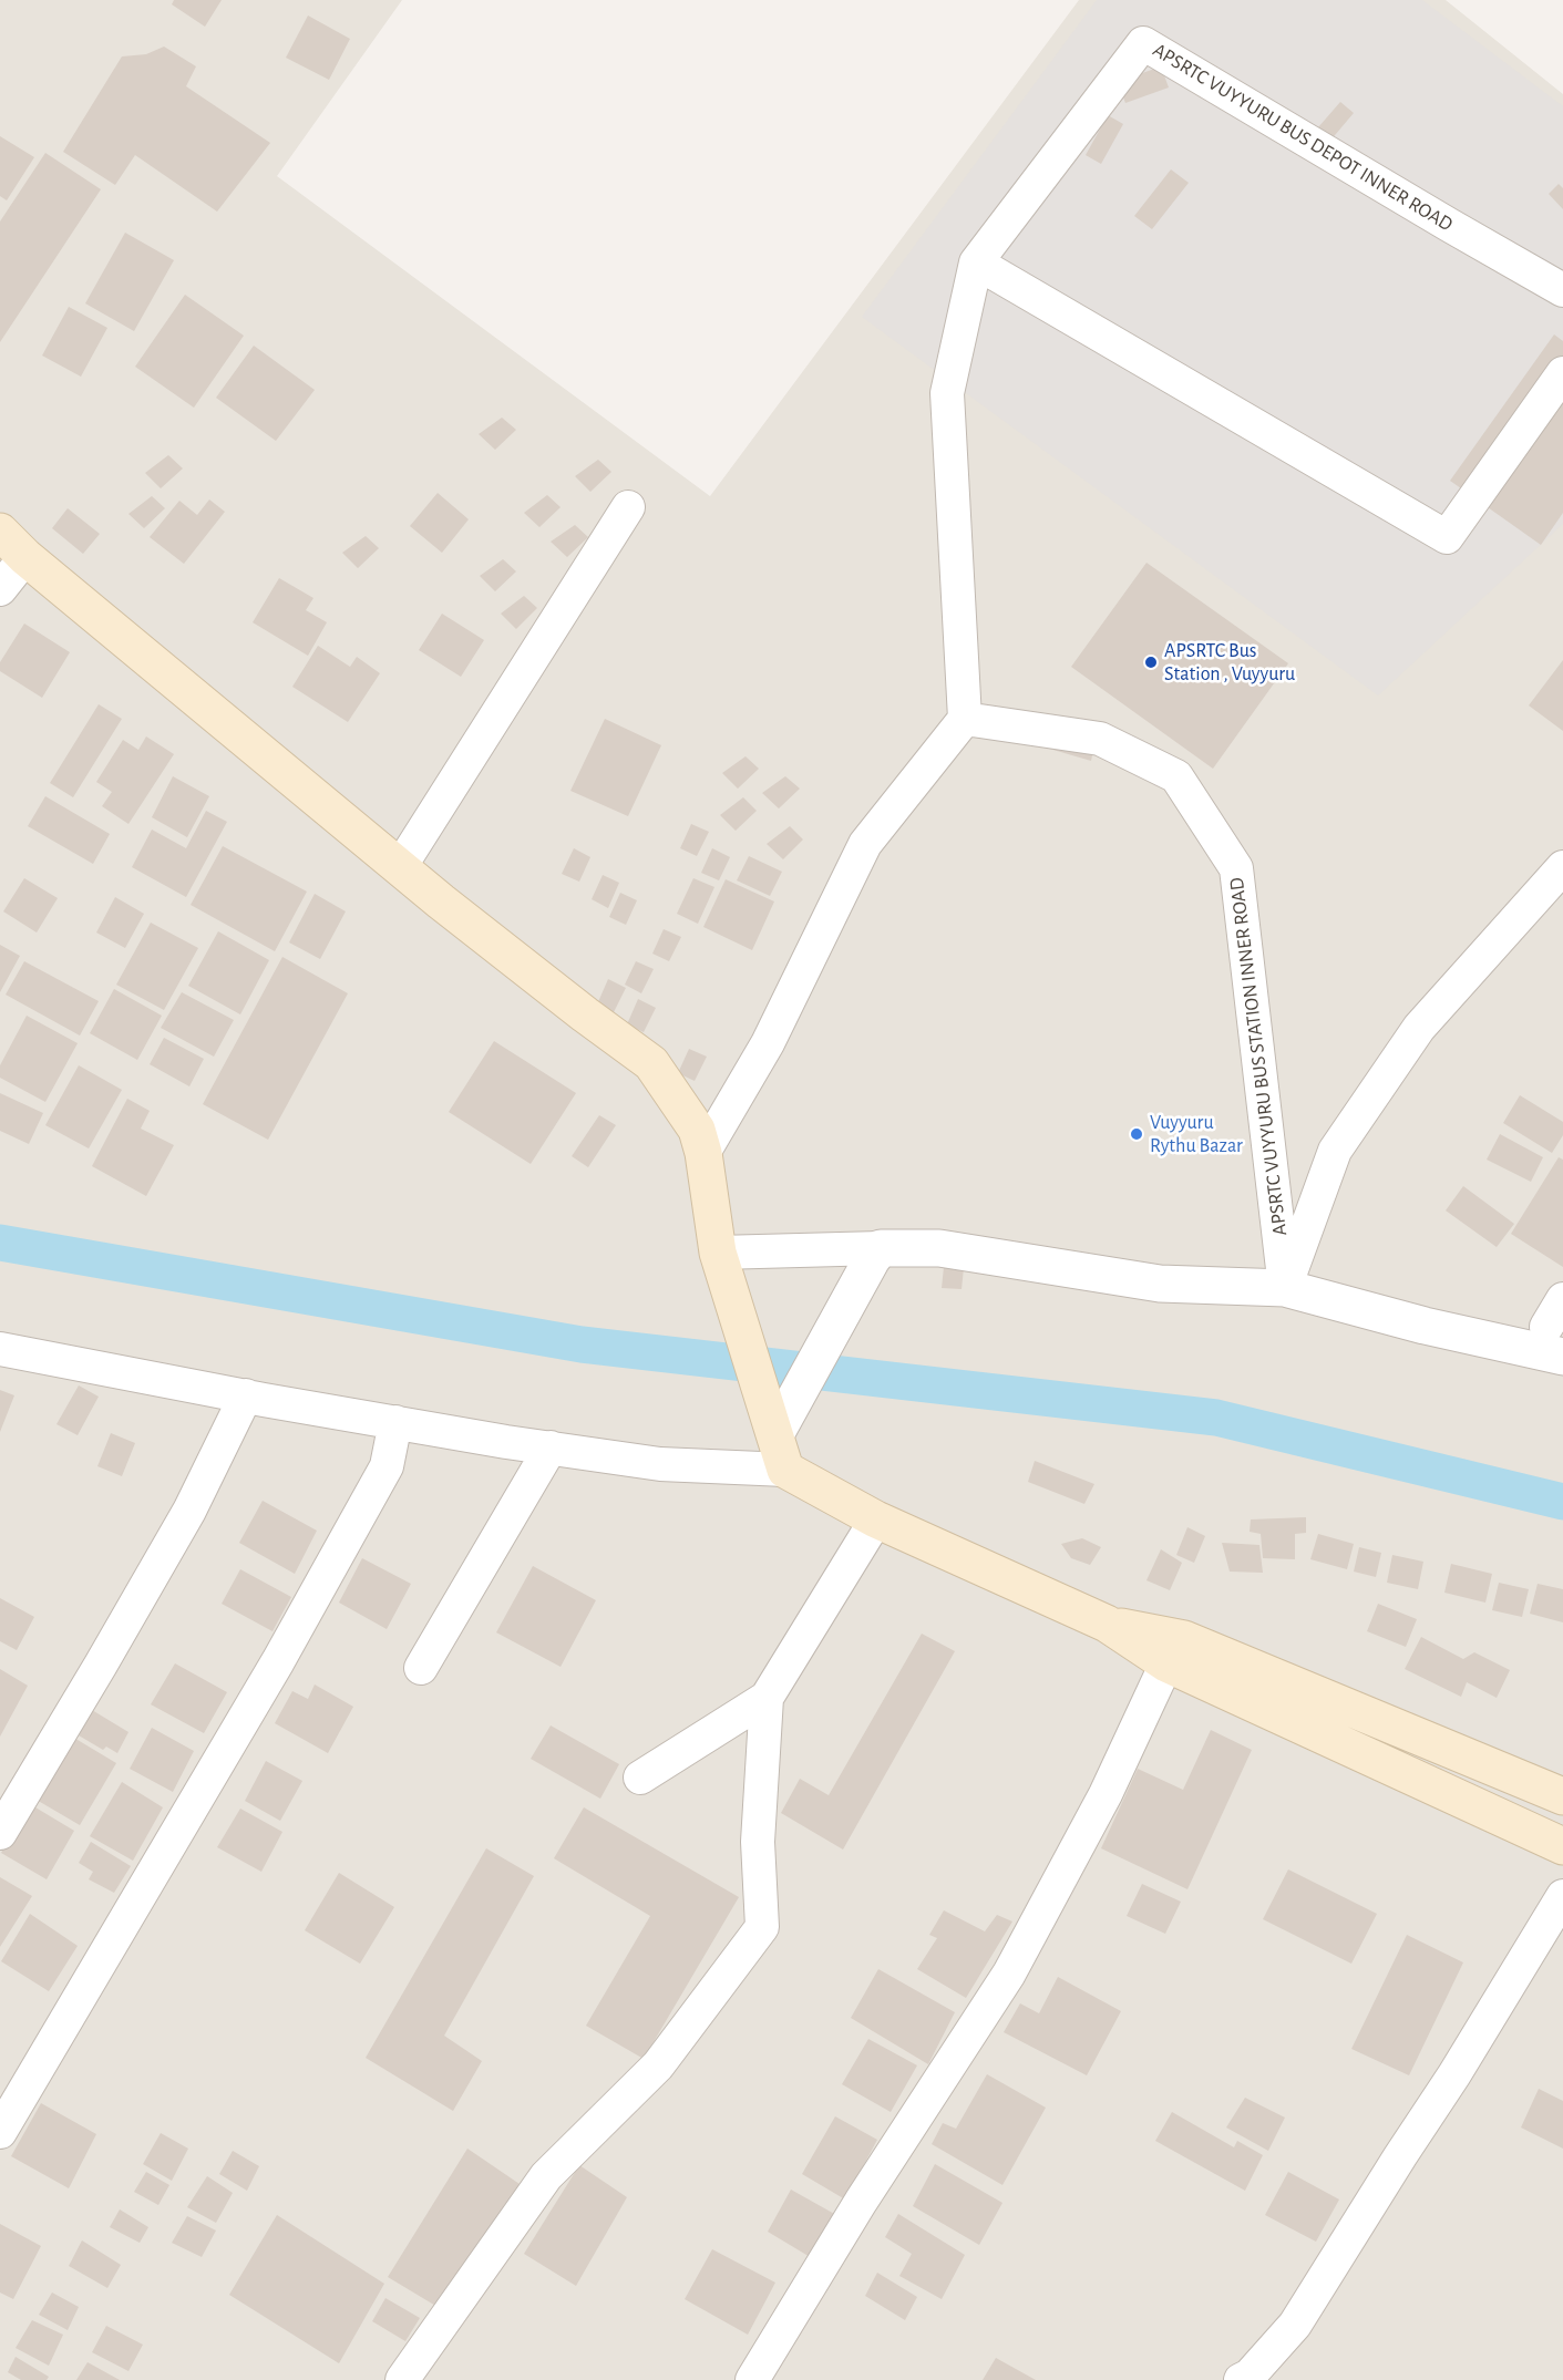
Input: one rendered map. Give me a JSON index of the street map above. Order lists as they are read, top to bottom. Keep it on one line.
{"streets":{"street":["APSRTC VUYYURU BUS DEPOT INNER ROAD","APSRTC VUYYURU BUS STATION INNER ROAD"]},"crossings":[["APSRTC VUYYURU BUS DEPOT INNER ROAD","APSRTC VUYYURU BUS STATION INNER ROAD"]],"places":["APSRTC Bus Station , Vuyyuru","Vuyyuru Rythu Bazar"]}
